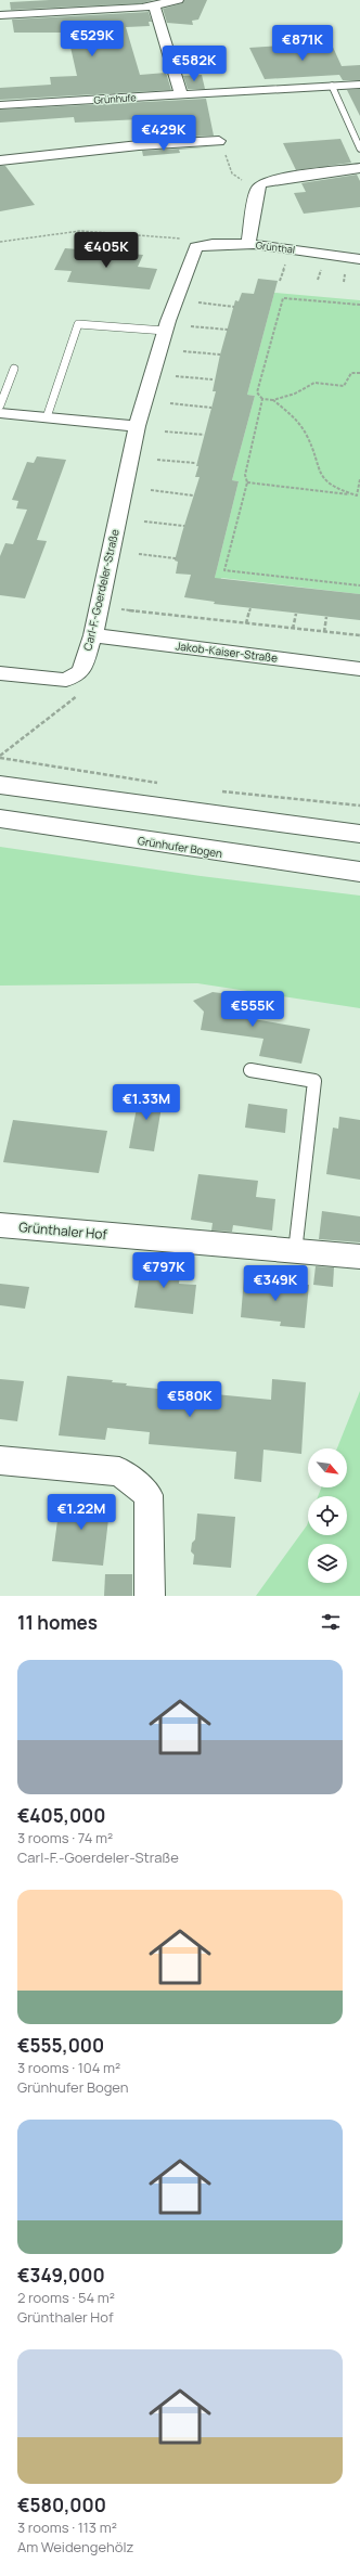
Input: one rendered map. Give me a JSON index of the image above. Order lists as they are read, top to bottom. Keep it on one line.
{"streets":{"main road":["Grünhufer Bogen"],"street":["Grünhufe","Grünthal","Carl-F.-Goerdeler-Straße","Jakob-Kaiser-Straße","Grünthaler Hof"]},"crossings":[["Grünthal","Carl-F.-Goerdeler-Straße"],["Carl-F.-Goerdeler-Straße","Jakob-Kaiser-Straße"]],"north":"bottom right","page":{"price":["€529K","€871K","€582K","€429K","€405K","€555K","€1.33M","€797K","€349K","€580K","€1.22M"],"heading":"11 homes","list":[{"name":"€405,000","note":"3 rooms · 74 m² · Carl-F.-Goerdeler-Straße"},{"name":"€555,000","note":"3 rooms · 104 m² · Grünhufer Bogen"},{"name":"€349,000","note":"2 rooms · 54 m² · Grünthaler Hof"},{"name":"€580,000","note":"3 rooms · 113 m² · Am Weidengehölz"}]}}
